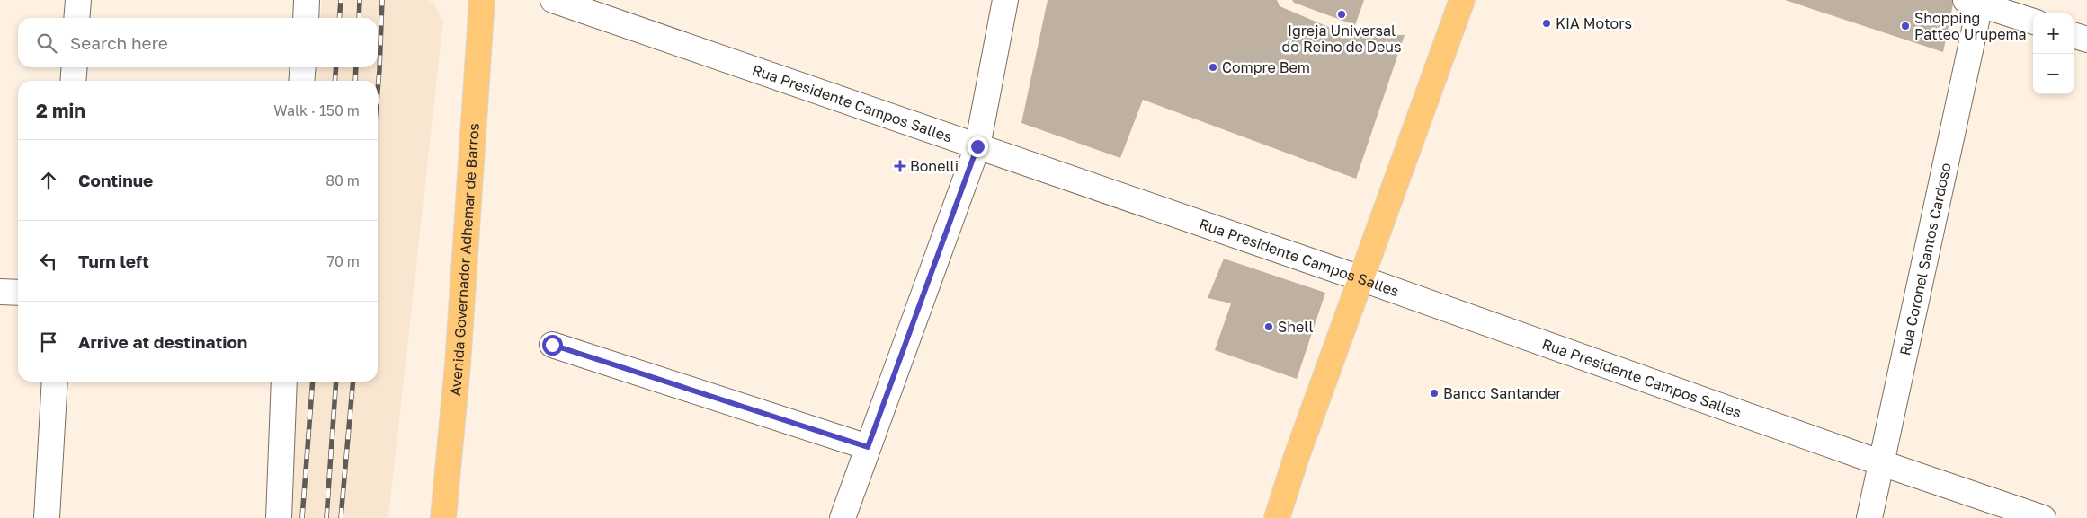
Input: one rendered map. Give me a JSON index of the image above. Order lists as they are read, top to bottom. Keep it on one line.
{"streets":{"main road":["Avenida Governador Adhemar de Barros"],"street":["Rua Presidente Campos Salles","Rua Coronel Santos Cardoso"]},"crossings":[["Rua Presidente Campos Salles","Rua Coronel Santos Cardoso"]],"places":{"other":["Igreja Universal do Reino de Deus","KIA Motors","Shopping Patteo Urupema","Compre Bem","Shell","Banco Santander"],"health":["Bonelli"]},"page":{"map_buttons":["+","−"],"search":"Search here","heading":["2 min","Walk · 150 m"],"list":[["Continue","80 m"],["Turn left","70 m"],"Arrive at destination"]}}
